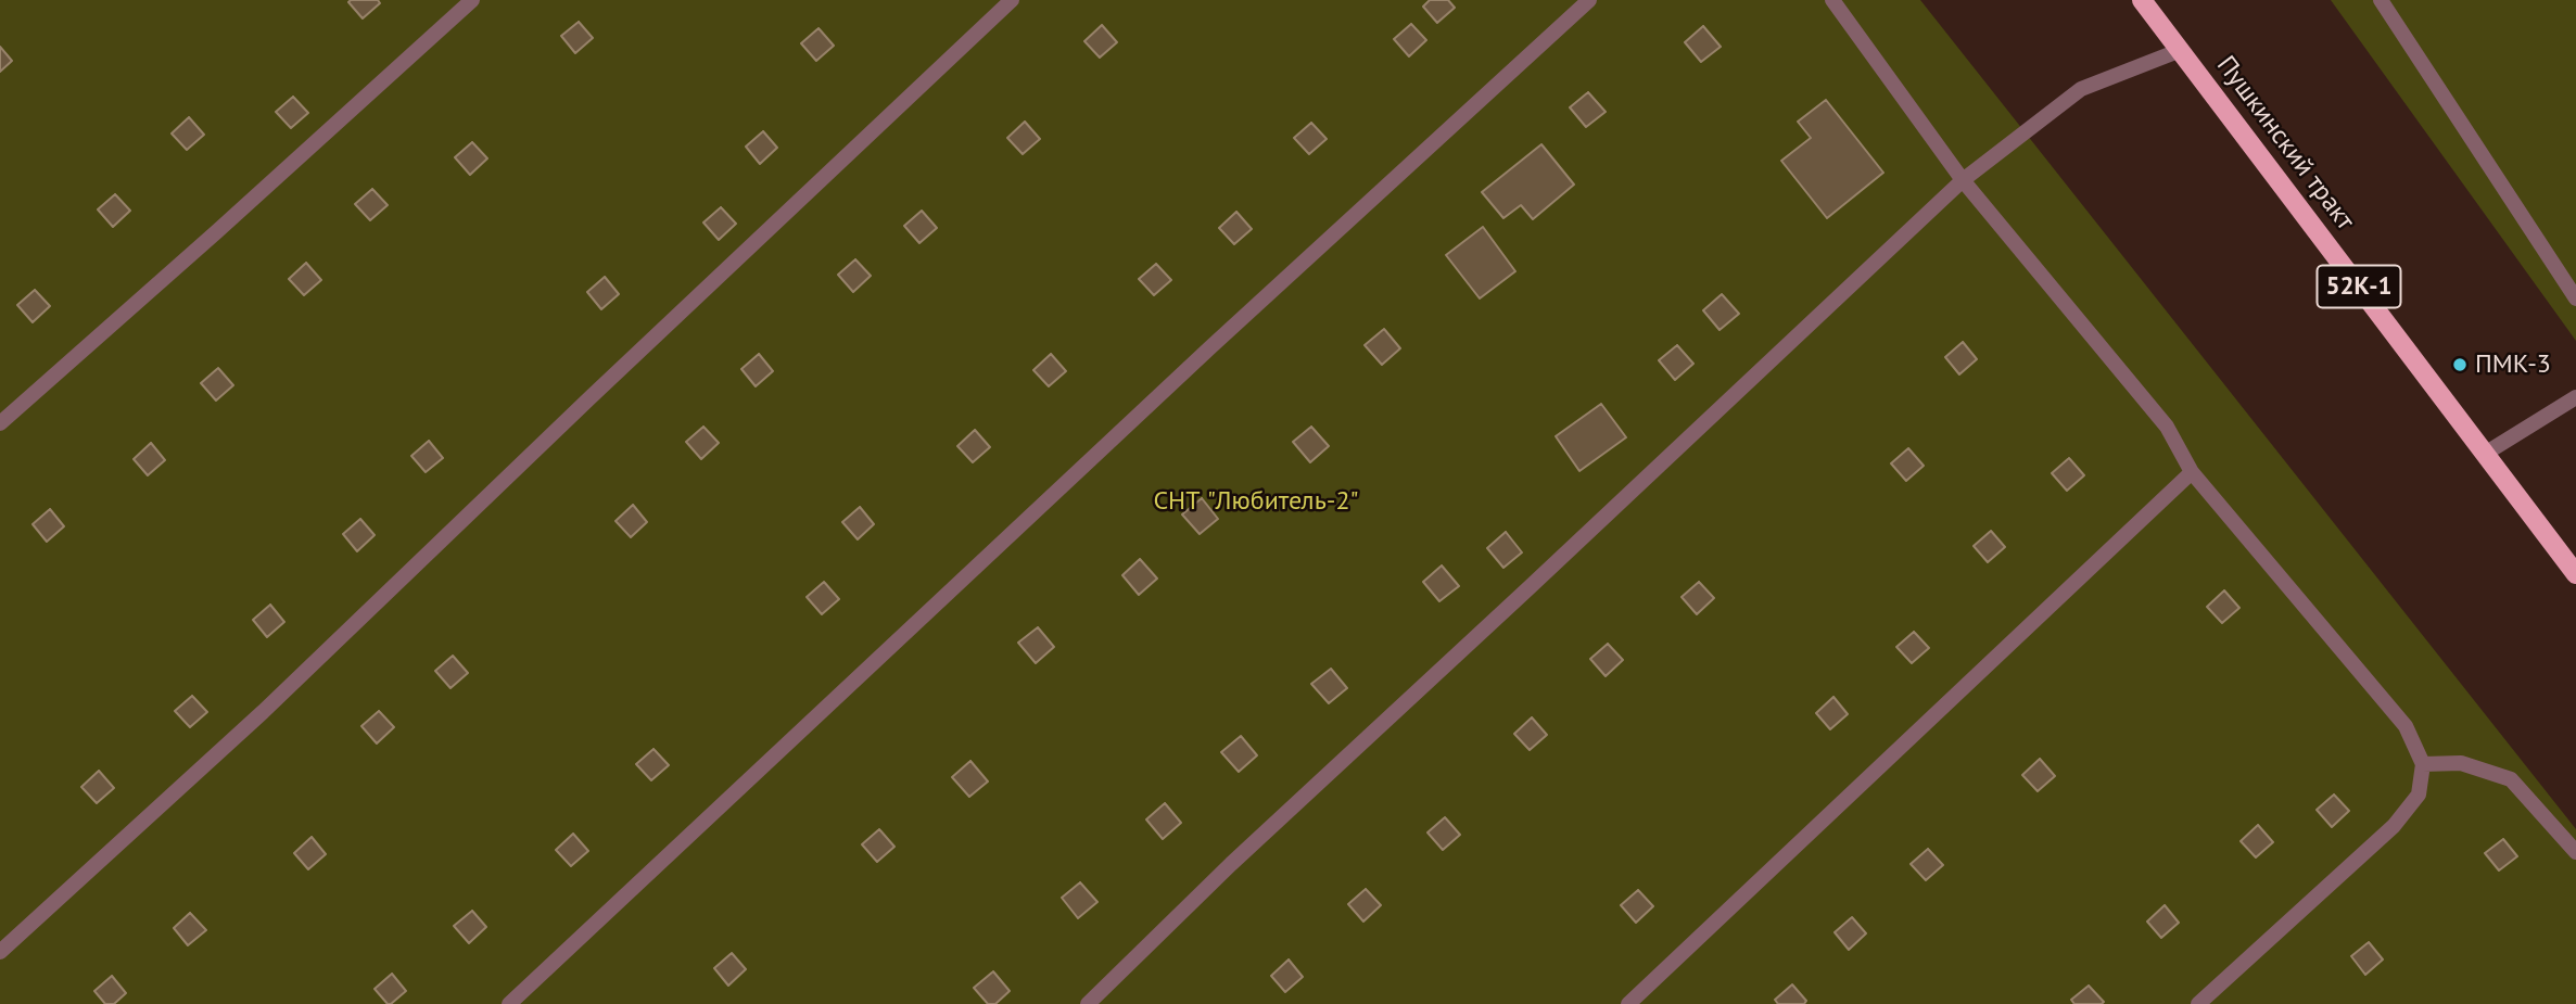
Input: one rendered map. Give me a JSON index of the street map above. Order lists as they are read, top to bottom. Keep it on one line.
{"streets":{"main road":["Пушкинский тракт","52К-1"]},"parks":["СНТ \"Любитель-2\""],"places":["ПМК-3"]}
